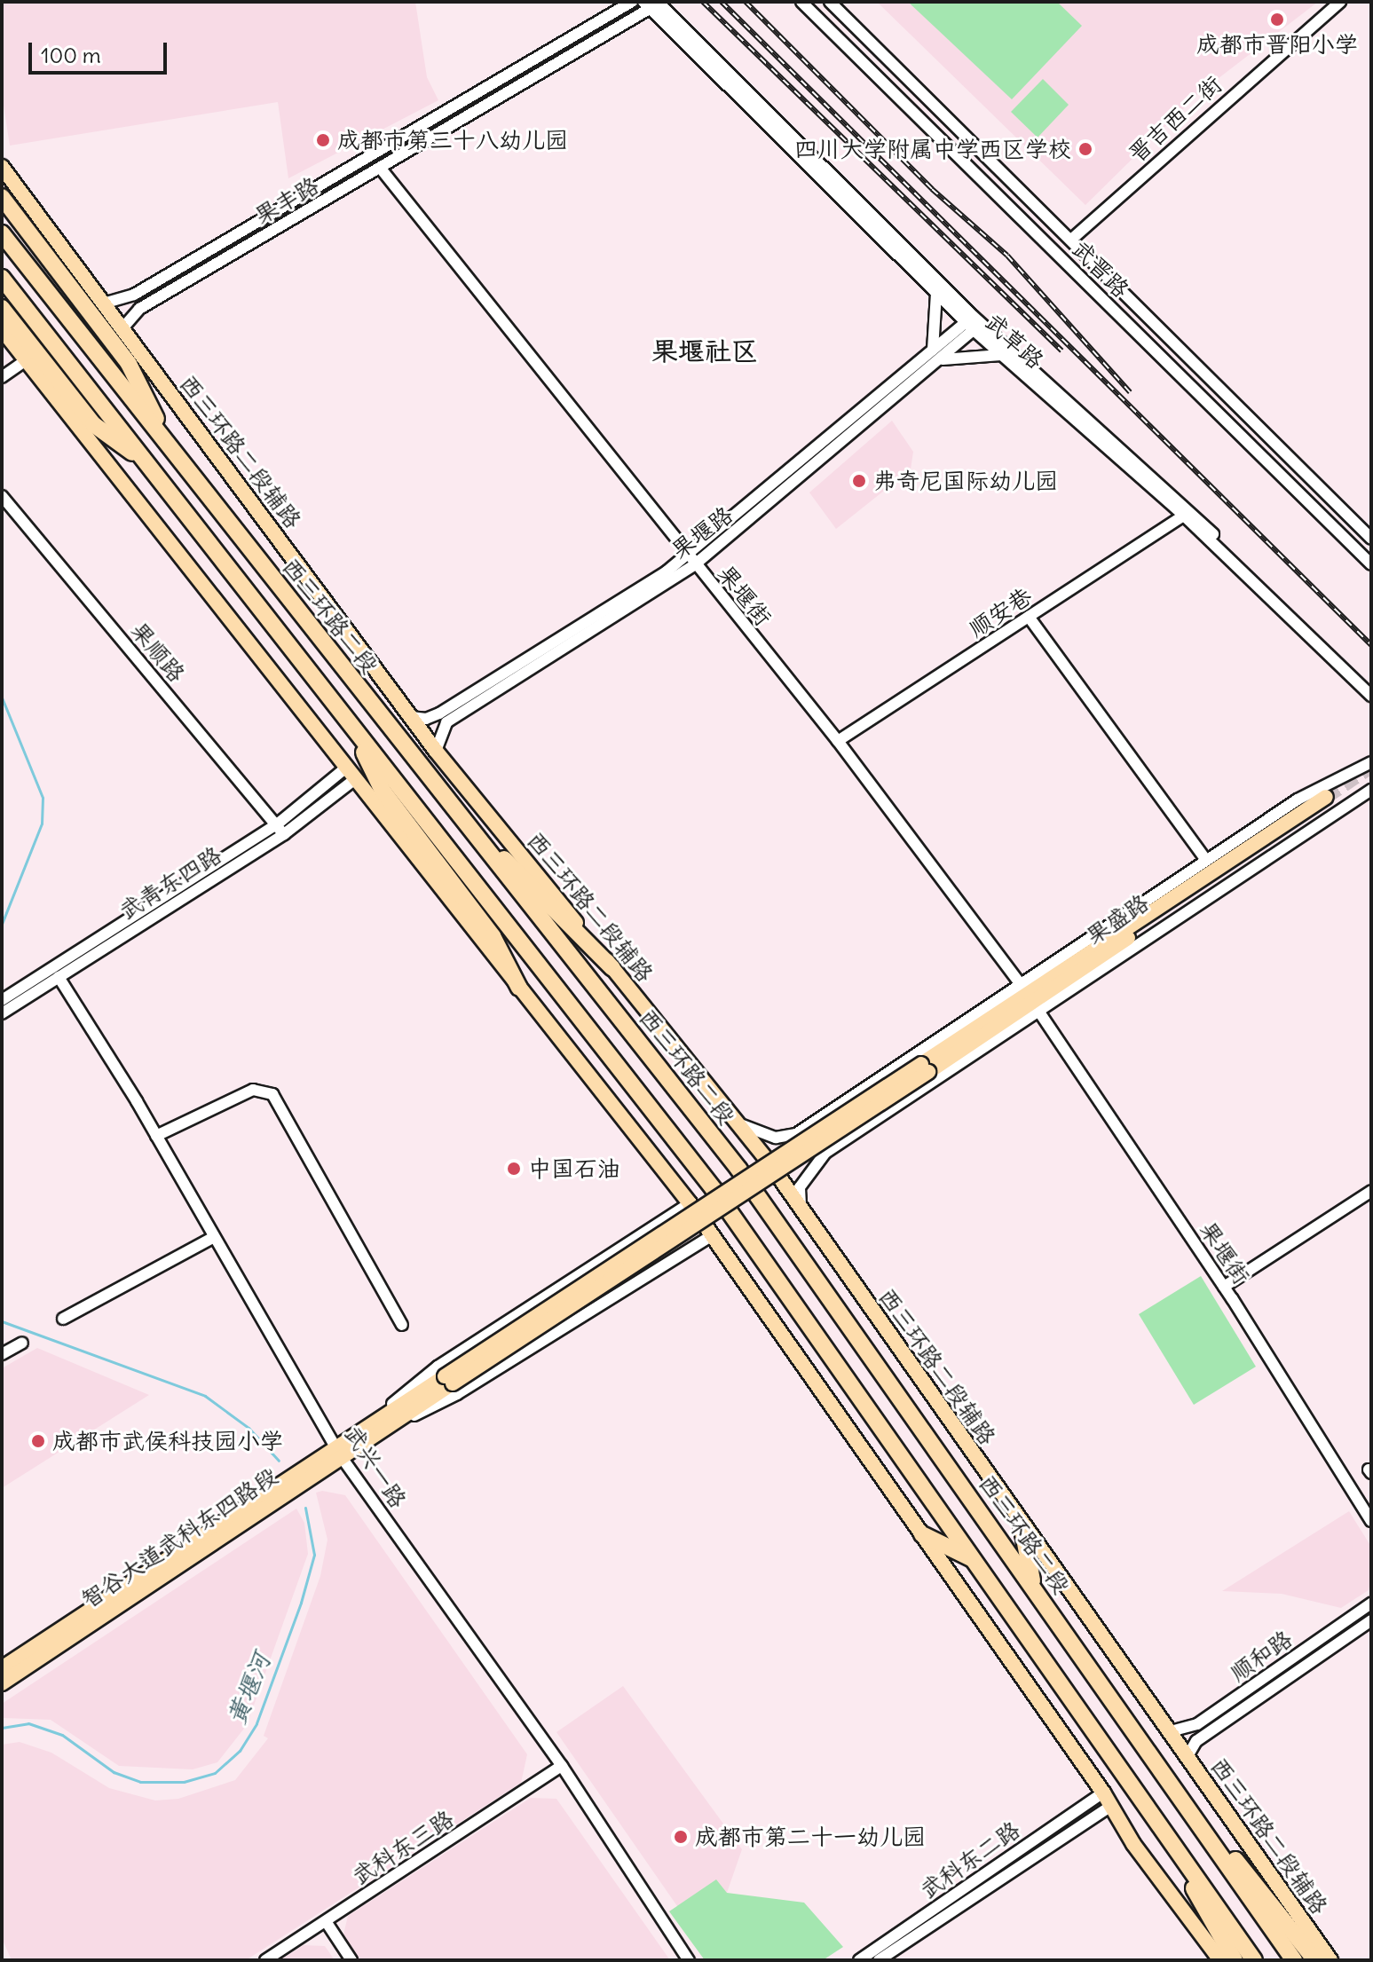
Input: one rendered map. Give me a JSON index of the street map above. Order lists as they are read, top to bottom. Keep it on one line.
{"streets":{"highway":["西三环路二段"],"main road":["西三环路二段辅路","果盛路","智谷大道武科东四路段"],"street":["晋吉西二街","果丰路","武晋路","武草路","果堰路","果堰街","顺安巷","果顺路","武青东四路","武兴一路","顺和路","武科东三路","武科东二路"]},"crossings":[["晋吉西二街","武晋路"],["果丰路","武草路"],["果丰路","西三环路二段辅路"],["果丰路","果堰街"],["武草路","果堰路"],["武草路","顺安巷"],["西三环路二段辅路","果堰路"],["西三环路二段辅路","顺和路"],["果堰路","果堰街"],["果堰街","顺安巷"],["果顺路","武青东四路"],["武青东四路","武兴一路"],["果盛路","智谷大道武科东四路段"],["武兴一路","智谷大道武科东四路段"],["武兴一路","武科东三路"]],"districts":["果堰社区"],"water":["黄堰河"],"places":["成都市晋阳小学","成都市第三十八幼儿园","四川大学附属中学西区学校","弗奇尼国际幼儿园","中国石油","成都市武侯科技园小学","成都市第二十一幼儿园"],"scale_bar":"100 m"}
